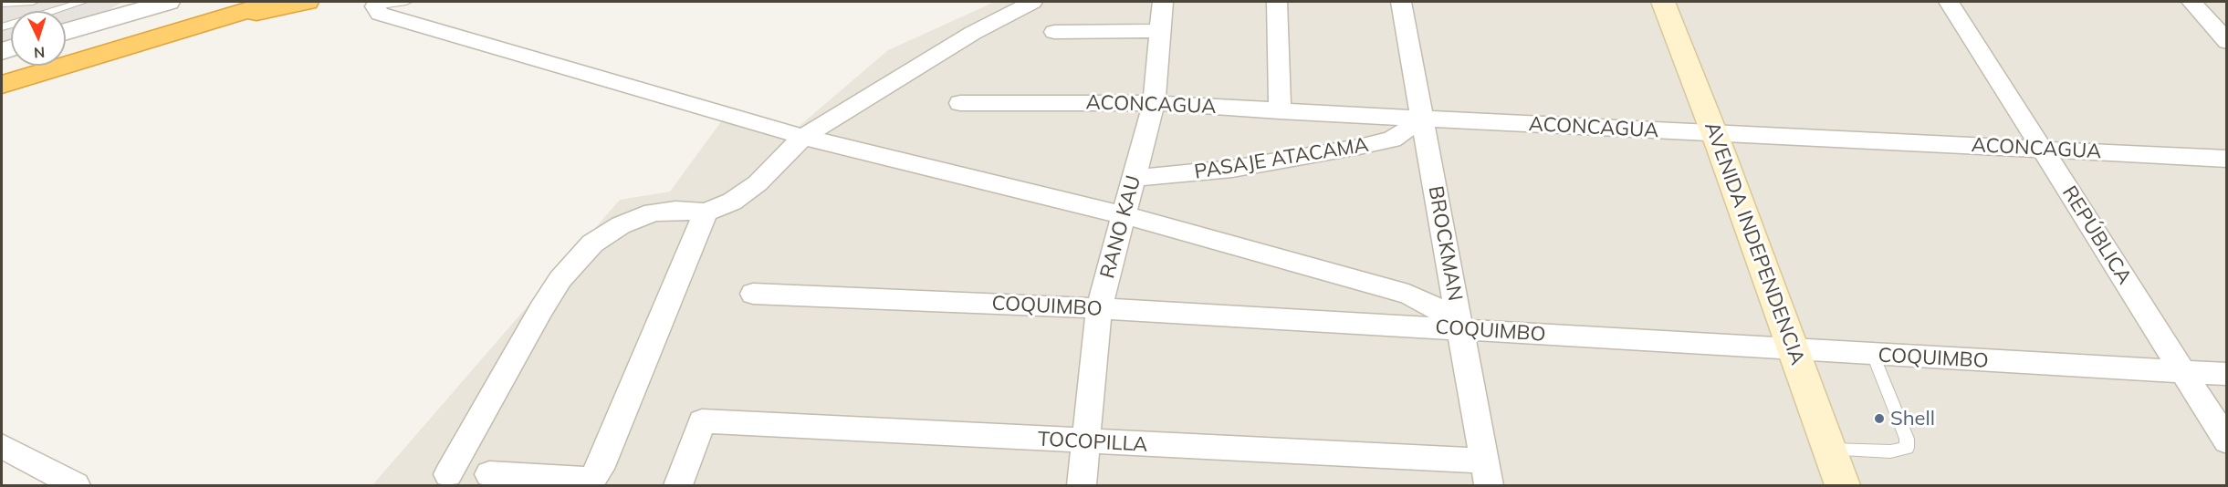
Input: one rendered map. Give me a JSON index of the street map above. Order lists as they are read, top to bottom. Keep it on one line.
{"streets":{"main road":["AVENIDA INDEPENDENCIA"],"street":["ACONCAGUA","PASAJE ATACAMA","RANO KAU","REPÚBLICA","BROCKMAN","COQUIMBO","TOCOPILLA"]},"crossings":[["ACONCAGUA","PASAJE ATACAMA"],["ACONCAGUA","RANO KAU"],["ACONCAGUA","REPÚBLICA"],["ACONCAGUA","BROCKMAN"],["ACONCAGUA","AVENIDA INDEPENDENCIA"],["PASAJE ATACAMA","RANO KAU"],["PASAJE ATACAMA","BROCKMAN"],["RANO KAU","COQUIMBO"],["RANO KAU","TOCOPILLA"],["REPÚBLICA","COQUIMBO"],["BROCKMAN","COQUIMBO"],["BROCKMAN","TOCOPILLA"],["AVENIDA INDEPENDENCIA","COQUIMBO"]],"places":["Shell"],"north":"bottom"}
